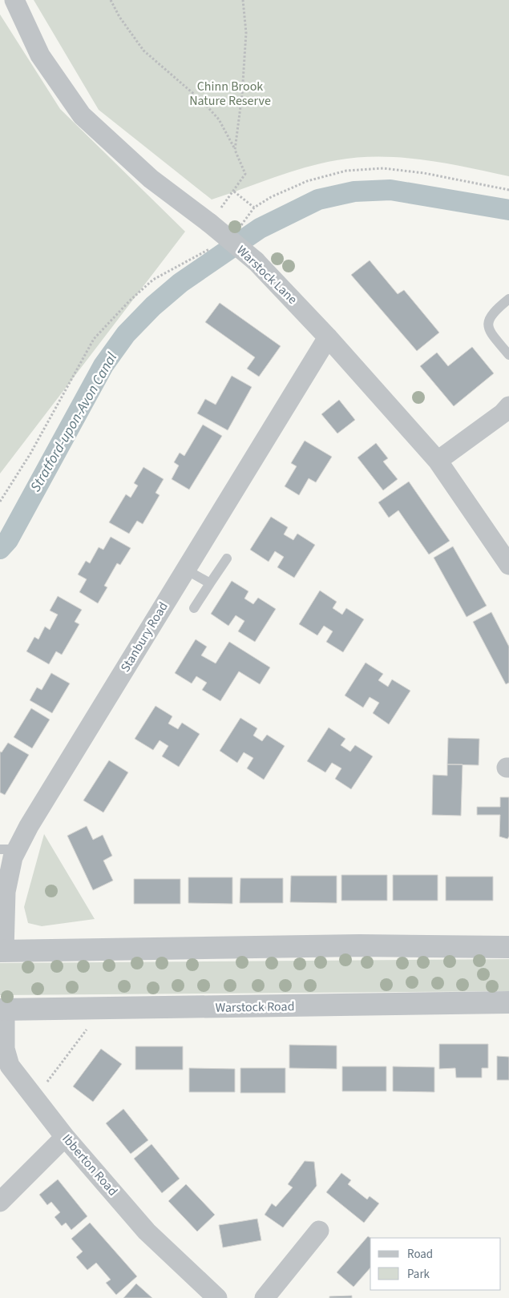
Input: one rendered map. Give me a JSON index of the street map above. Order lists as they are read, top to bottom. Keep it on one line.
{"streets":{"street":["Warstock Lane","Stanbury Road","Warstock Road","Ibberton Road"]},"crossings":[["Warstock Lane","Stanbury Road"],["Warstock Road","Ibberton Road"]],"water":["Stratford-upon-Avon Canal"],"parks":["Chinn Brook Nature Reserve"],"legend":["Road","Park"]}
